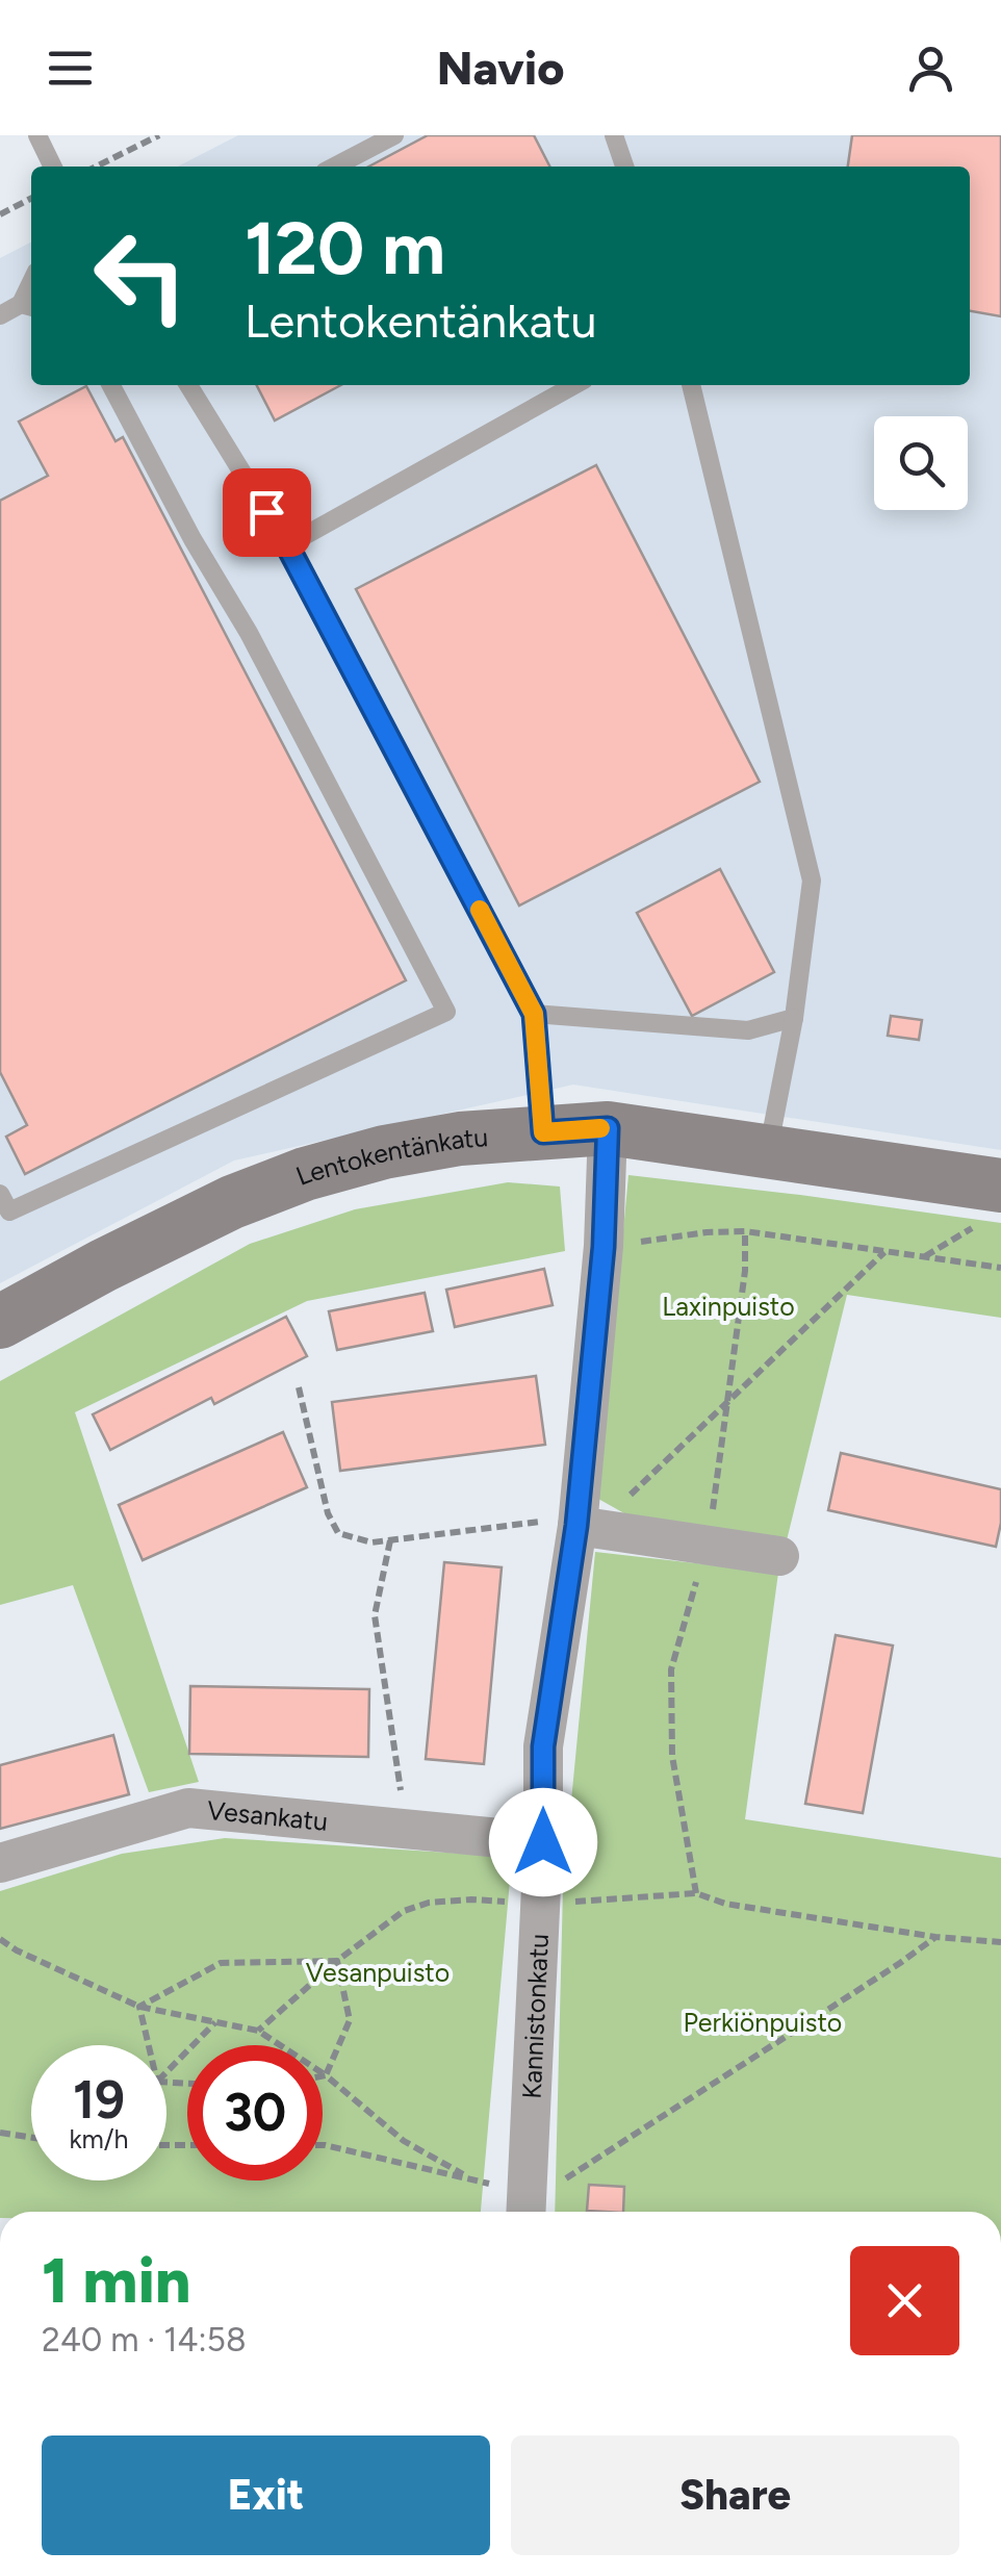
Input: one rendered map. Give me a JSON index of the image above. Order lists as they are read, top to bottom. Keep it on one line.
{"streets":{"street":["Lentokentänkatu","Vesankatu","Kannistonkatu"]},"crossings":[["Lentokentänkatu","Kannistonkatu"],["Vesankatu","Kannistonkatu"]],"parks":["Laxinpuisto","Vesanpuisto","Perkiönpuisto"],"page":{"header":"Navio","turn":["120 m","Lentokentänkatu"],"speed":"19 km/h","limit":"30","heading":["1 min","240 m · 14:58"],"buttons":["Exit","Share"]}}
